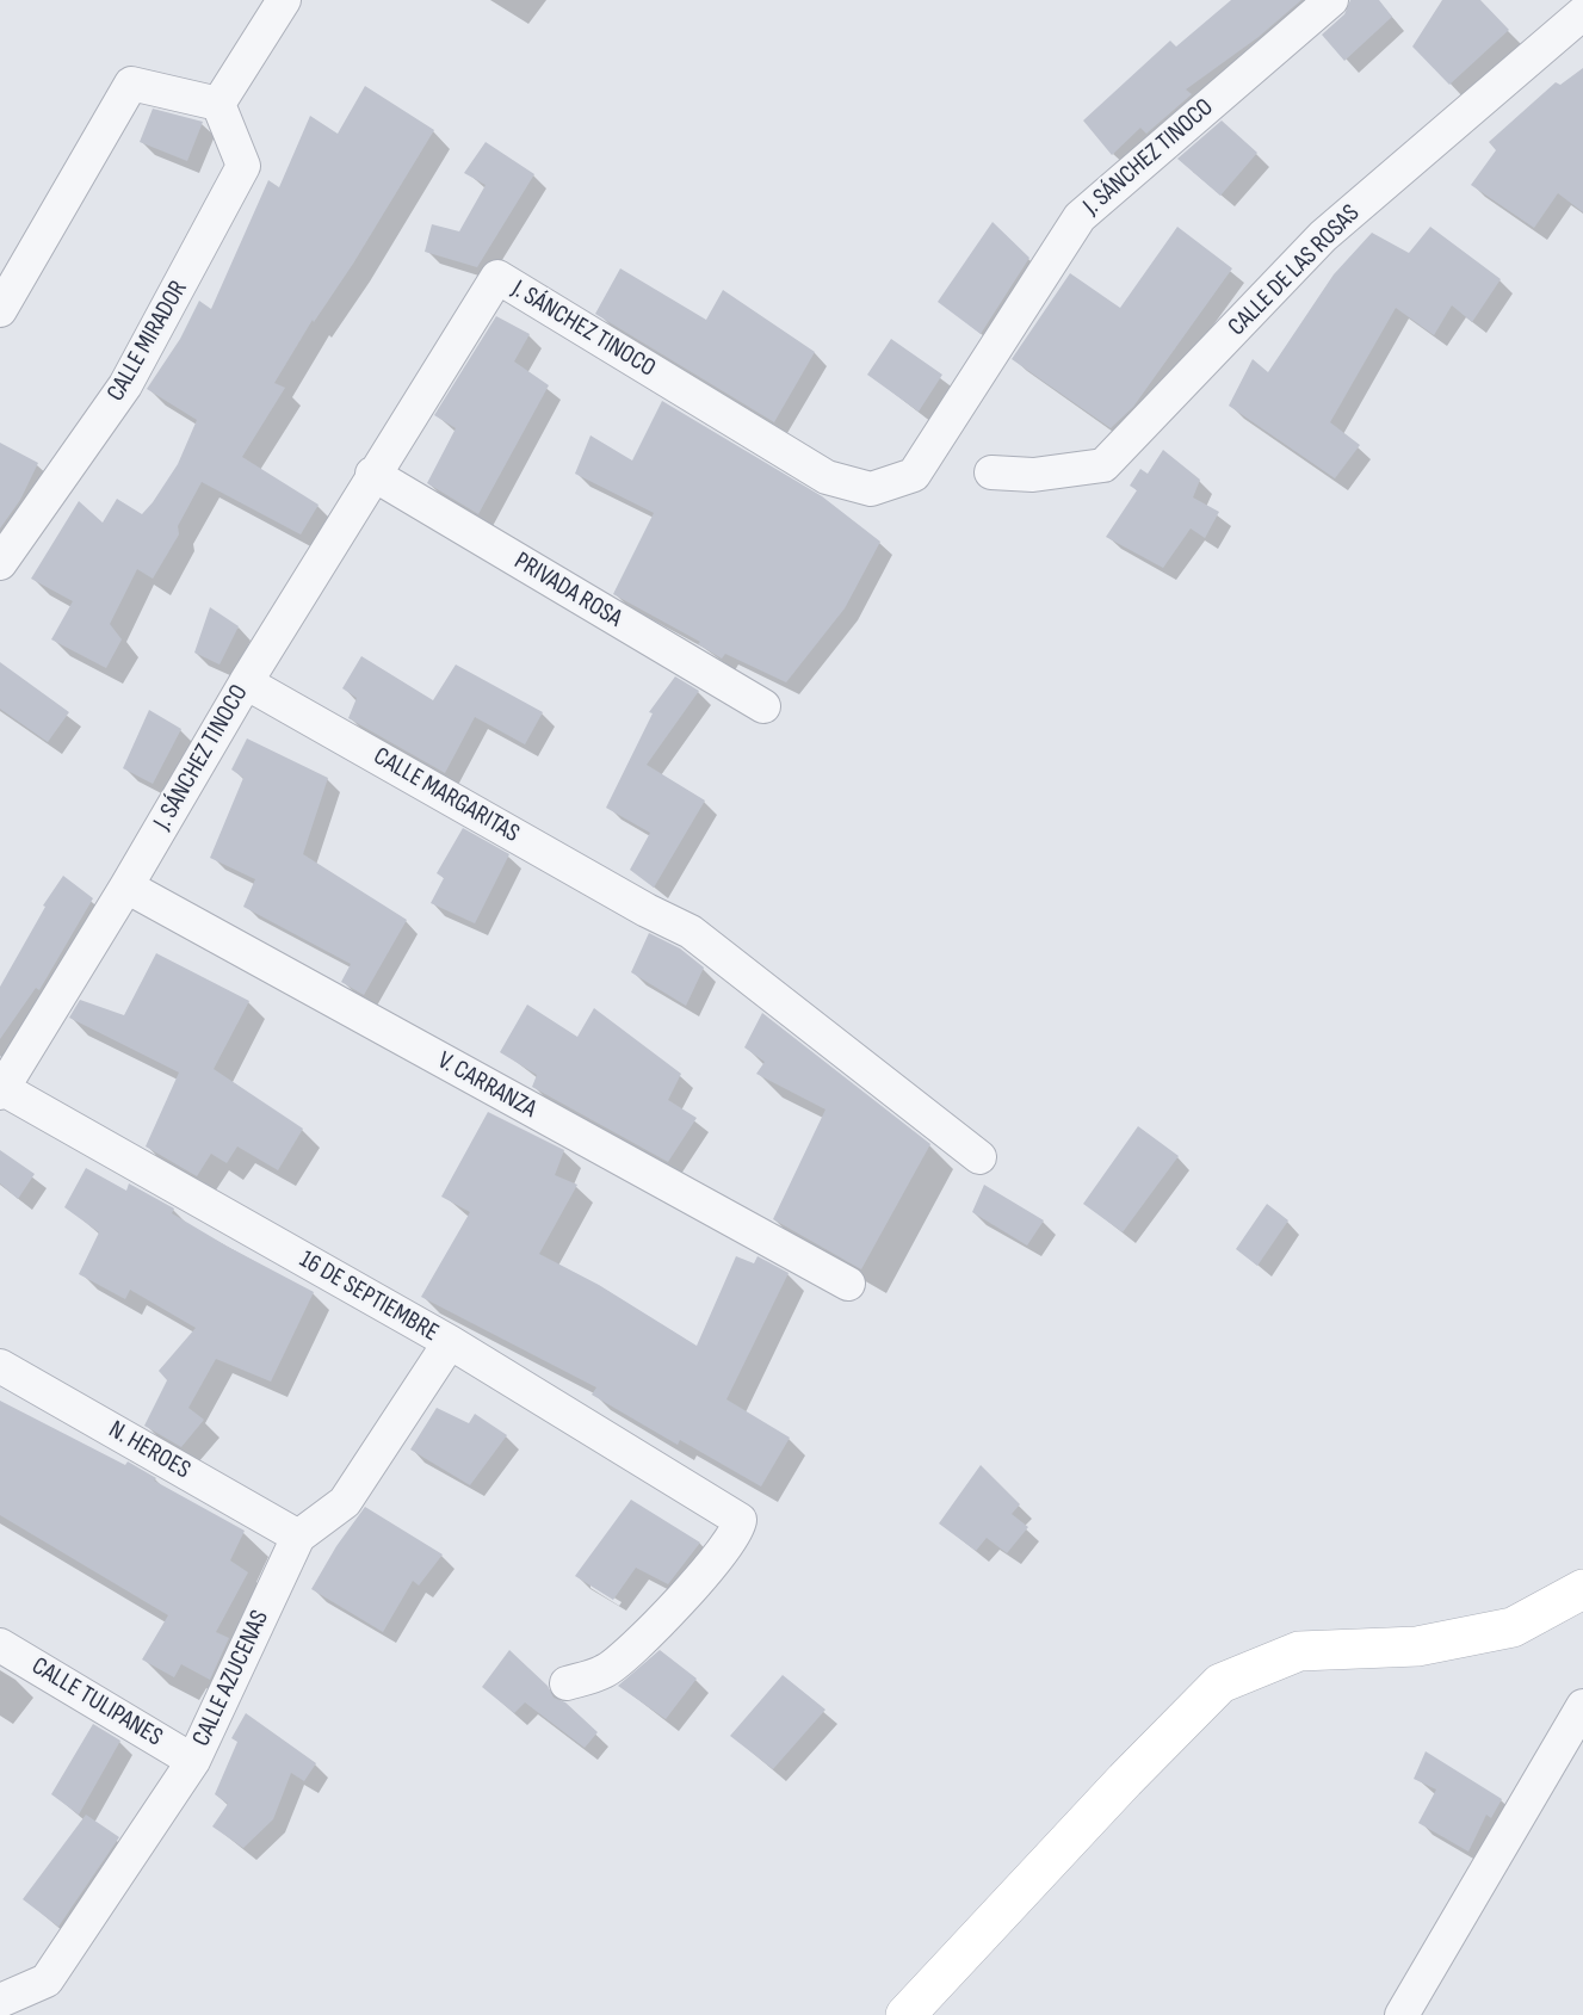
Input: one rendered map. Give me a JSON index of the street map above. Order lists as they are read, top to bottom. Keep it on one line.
{"streets":{"street":["J. SÁNCHEZ TINOCO","CALLE DE LAS ROSAS","CALLE MIRADOR","PRIVADA ROSA","CALLE MARGARITAS","V. CARRANZA","16 DE SEPTIEMBRE","N. HEROES","CALLE AZUCENAS","CALLE TULIPANES"]},"crossings":[["J. SÁNCHEZ TINOCO","PRIVADA ROSA"],["J. SÁNCHEZ TINOCO","CALLE MARGARITAS"],["J. SÁNCHEZ TINOCO","V. CARRANZA"],["J. SÁNCHEZ TINOCO","16 DE SEPTIEMBRE"],["16 DE SEPTIEMBRE","CALLE AZUCENAS"],["N. HEROES","CALLE AZUCENAS"],["CALLE AZUCENAS","CALLE TULIPANES"]]}
